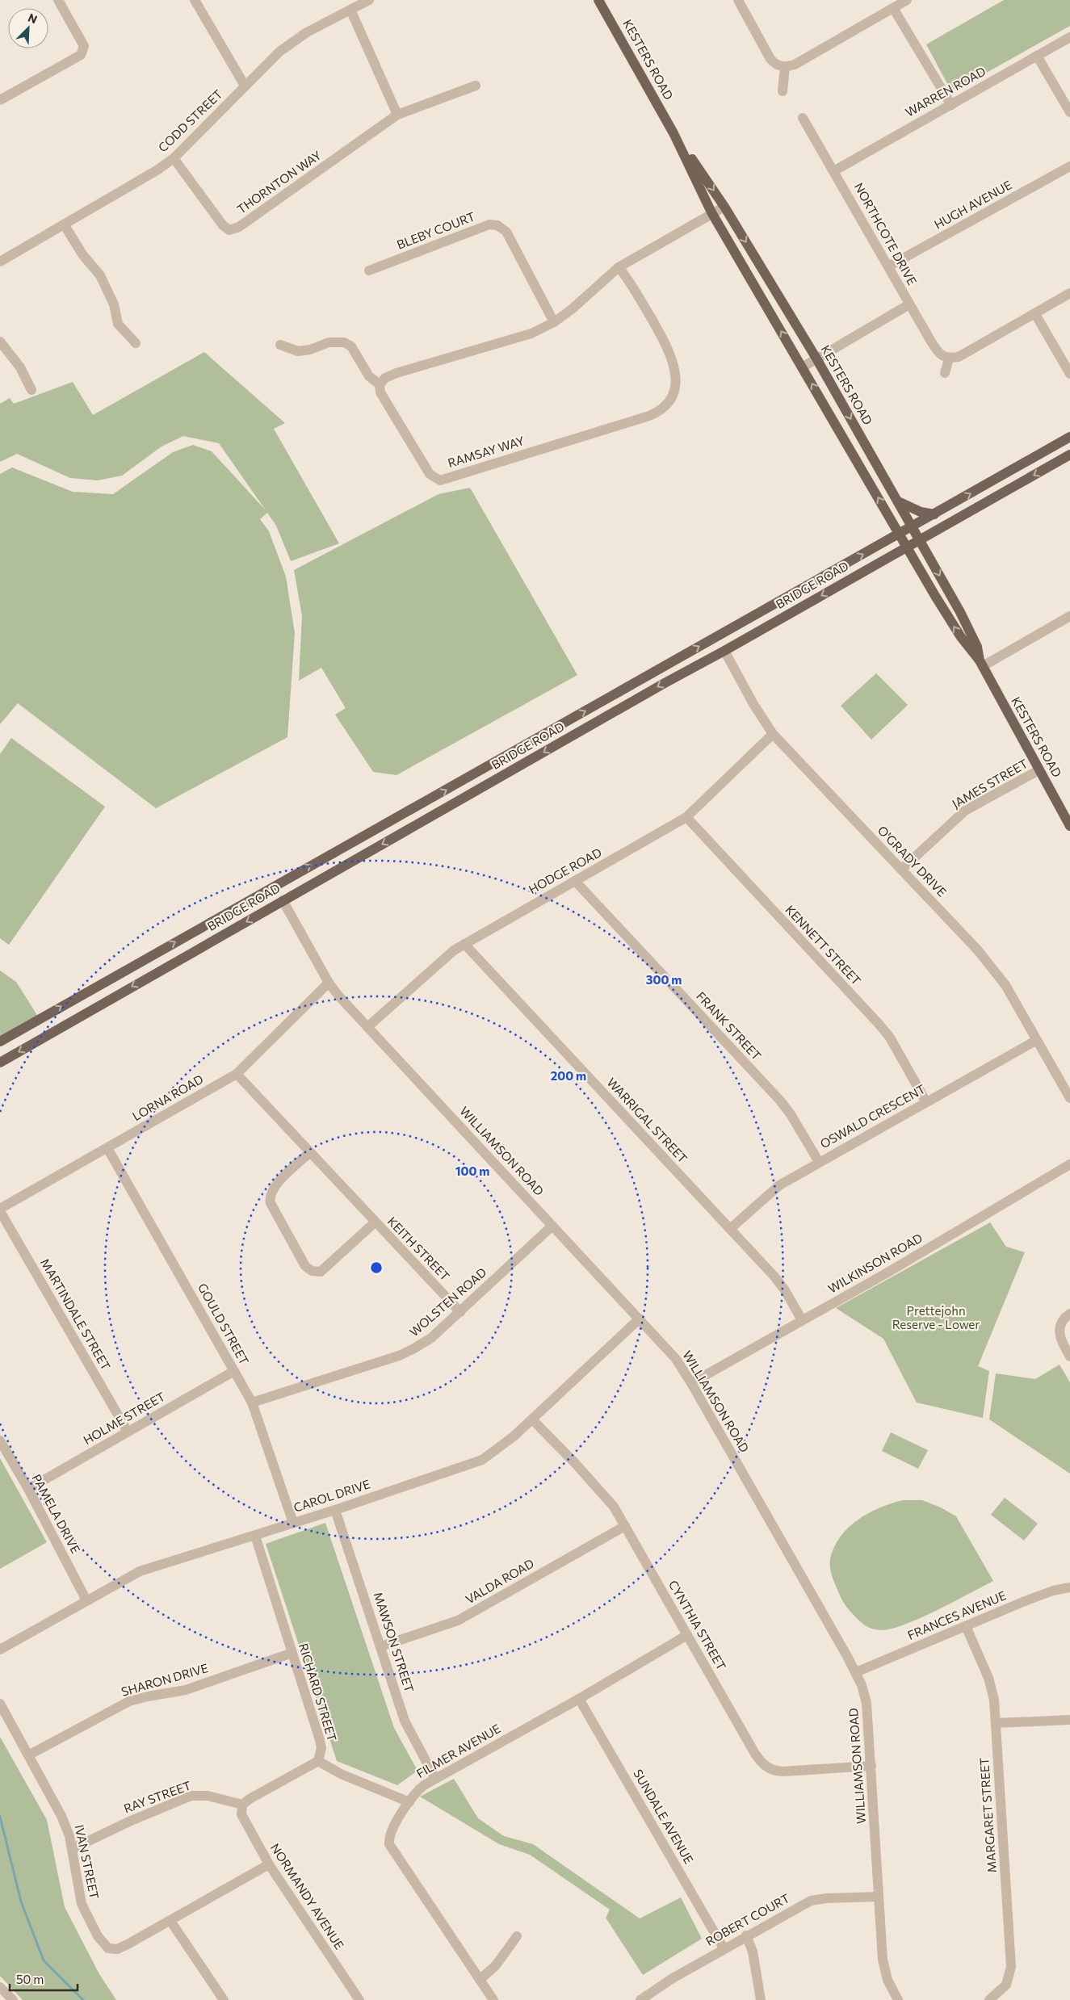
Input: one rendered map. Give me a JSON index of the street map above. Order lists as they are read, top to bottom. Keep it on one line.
{"streets":{"main road":["KESTERS ROAD","BRIDGE ROAD"],"street":["WARREN ROAD","CODD STREET","THORNTON WAY","HUGH AVENUE","BLEBY COURT","NORTHCOTE DRIVE","RAMSAY WAY","JAMES STREET","O'GRADY DRIVE","HODGE ROAD","KENNETT STREET","FRANK STREET","LORNA ROAD","OSWALD CRESCENT","WARRIGAL STREET","WILLIAMSON ROAD","KEITH STREET","WILKINSON ROAD","WOLSTEN ROAD","MARTINDALE STREET","GOULD STREET","HOLME STREET","CAROL DRIVE","PAMELA DRIVE","VALDA ROAD","FRANCES AVENUE","CYNTHIA STREET","MAWSON STREET","SHARON DRIVE","RICHARD STREET","FILMER AVENUE","RAY STREET","MARGARET STREET","SUNDALE AVENUE","IVAN STREET","NORMANDY AVENUE","ROBERT COURT"]},"crossings":[["KESTERS ROAD","BRIDGE ROAD"],["KESTERS ROAD","JAMES STREET"],["WARREN ROAD","NORTHCOTE DRIVE"],["CODD STREET","THORNTON WAY"],["HUGH AVENUE","NORTHCOTE DRIVE"],["BRIDGE ROAD","O'GRADY DRIVE"],["BRIDGE ROAD","WILLIAMSON ROAD"],["JAMES STREET","O'GRADY DRIVE"],["O'GRADY DRIVE","HODGE ROAD"],["O'GRADY DRIVE","OSWALD CRESCENT"],["HODGE ROAD","KENNETT STREET"],["HODGE ROAD","FRANK STREET"],["HODGE ROAD","WARRIGAL STREET"],["HODGE ROAD","WILLIAMSON ROAD"],["KENNETT STREET","OSWALD CRESCENT"],["FRANK STREET","OSWALD CRESCENT"],["LORNA ROAD","WILLIAMSON ROAD"],["LORNA ROAD","KEITH STREET"],["LORNA ROAD","MARTINDALE STREET"],["LORNA ROAD","GOULD STREET"],["OSWALD CRESCENT","WARRIGAL STREET"],["WARRIGAL STREET","WILKINSON ROAD"],["WILLIAMSON ROAD","WILKINSON ROAD"],["WILLIAMSON ROAD","WOLSTEN ROAD"],["WILLIAMSON ROAD","CAROL DRIVE"],["WILLIAMSON ROAD","FRANCES AVENUE"],["WILLIAMSON ROAD","CYNTHIA STREET"],["WILLIAMSON ROAD","ROBERT COURT"],["KEITH STREET","WOLSTEN ROAD"],["WOLSTEN ROAD","GOULD STREET"],["MARTINDALE STREET","HOLME STREET"],["GOULD STREET","HOLME STREET"],["GOULD STREET","CAROL DRIVE"],["HOLME STREET","PAMELA DRIVE"],["CAROL DRIVE","PAMELA DRIVE"],["CAROL DRIVE","CYNTHIA STREET"],["CAROL DRIVE","MAWSON STREET"],["CAROL DRIVE","RICHARD STREET"],["VALDA ROAD","CYNTHIA STREET"],["VALDA ROAD","MAWSON STREET"],["FRANCES AVENUE","MARGARET STREET"],["CYNTHIA STREET","FILMER AVENUE"],["MAWSON STREET","FILMER AVENUE"],["SHARON DRIVE","RICHARD STREET"],["SHARON DRIVE","IVAN STREET"],["FILMER AVENUE","SUNDALE AVENUE"],["RAY STREET","IVAN STREET"],["RAY STREET","NORMANDY AVENUE"],["SUNDALE AVENUE","ROBERT COURT"],["IVAN STREET","NORMANDY AVENUE"]],"parks":["Prettejohn Reserve - Lower"],"scale_bar":"50 m","north":"top right","rings":["300 m","200 m","100 m"]}
